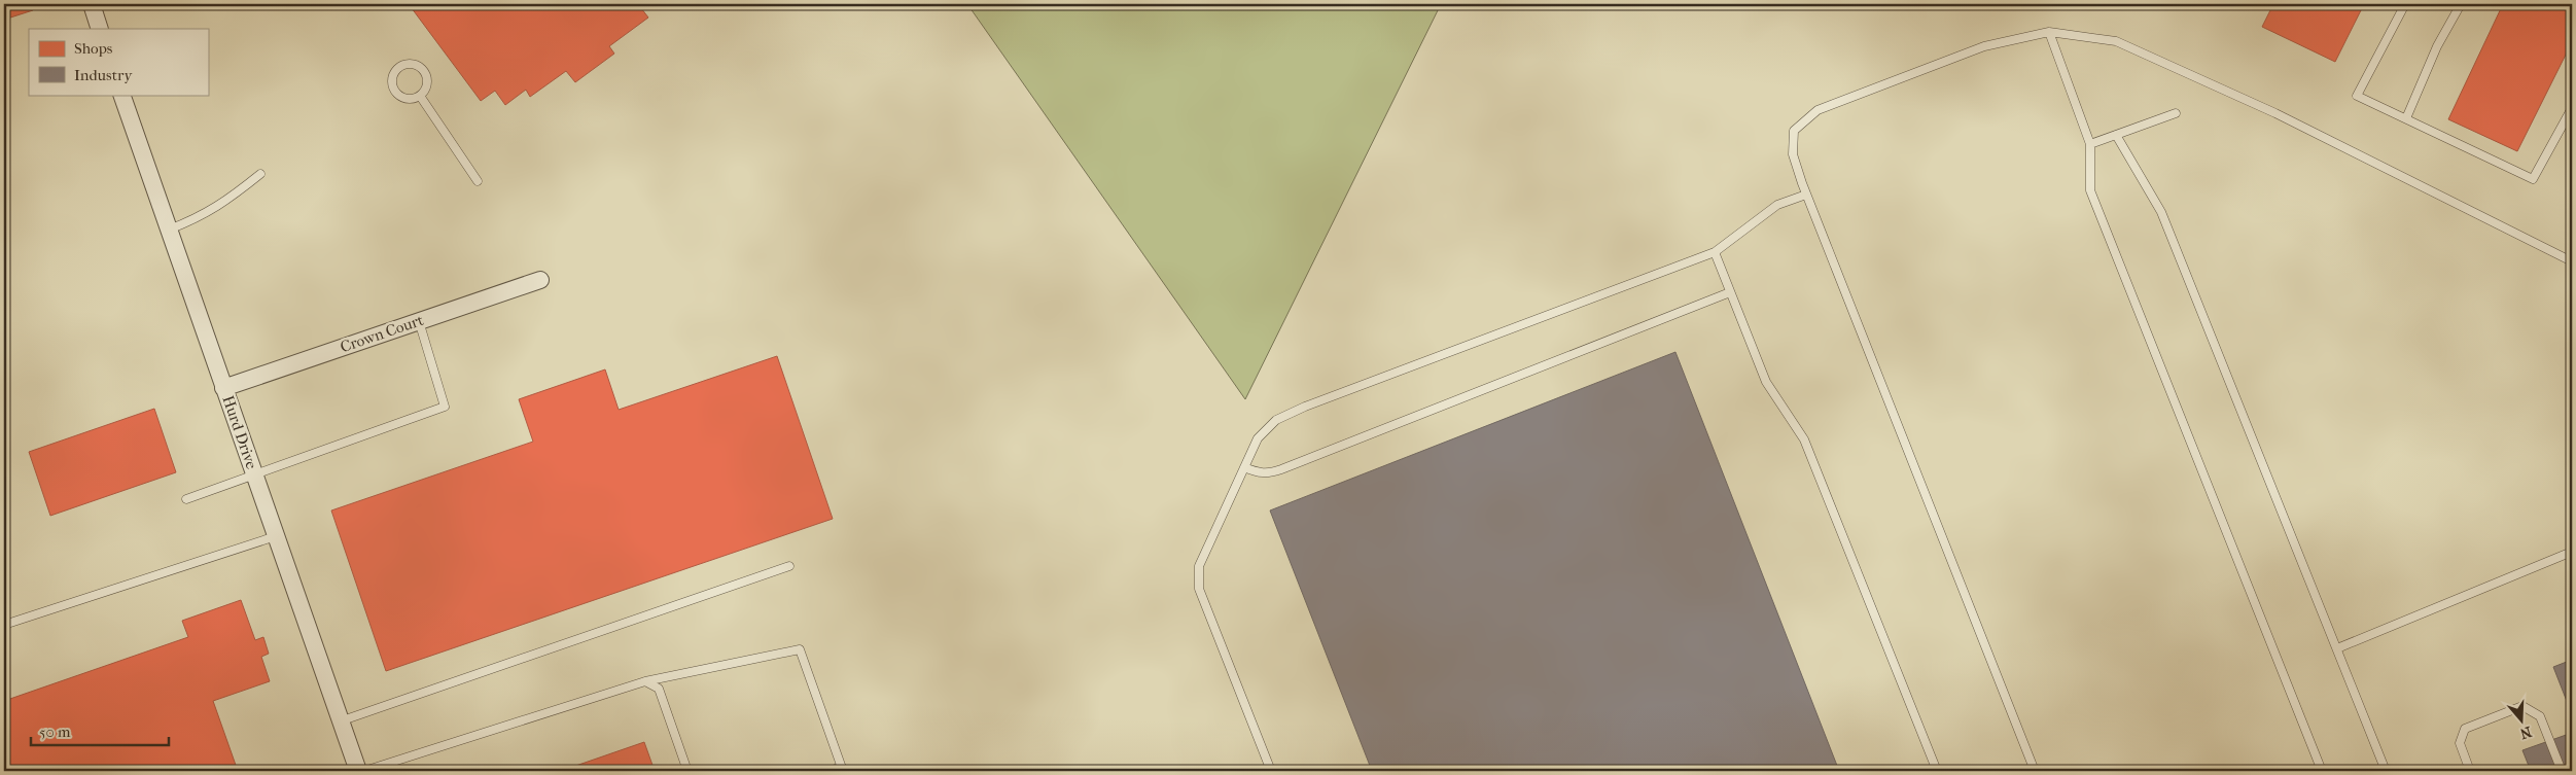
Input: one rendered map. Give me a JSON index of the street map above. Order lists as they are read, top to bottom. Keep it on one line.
{"streets":{"street":["Crown Court","Hurd Drive"]},"crossings":[["Crown Court","Hurd Drive"]],"legend":["Shops","Industry"],"scale_bar":"50 m","north":"bottom"}
